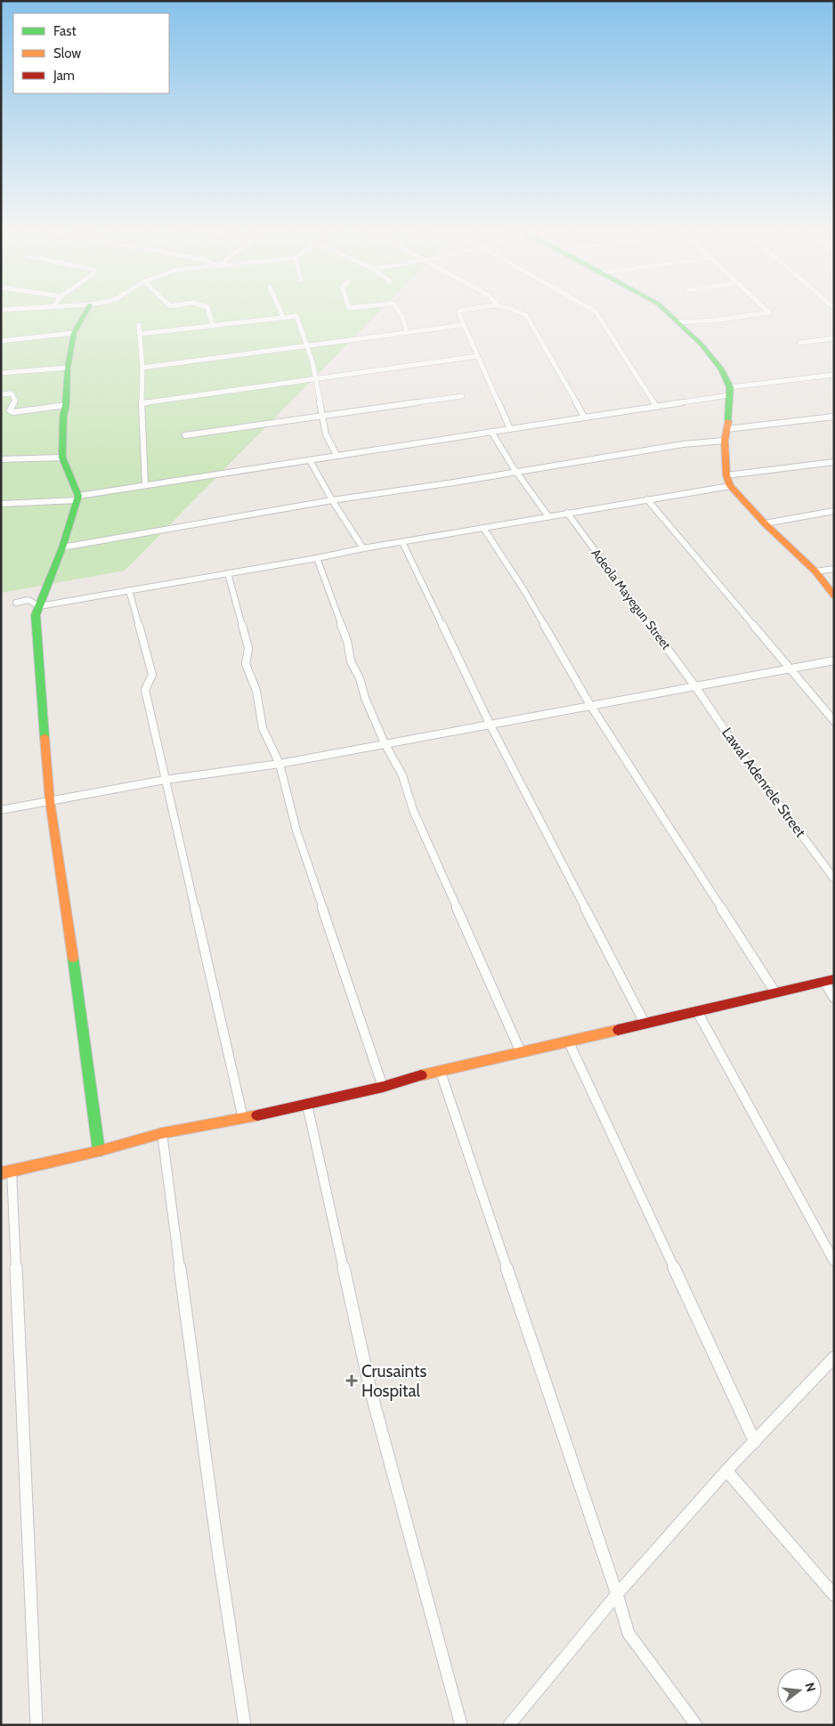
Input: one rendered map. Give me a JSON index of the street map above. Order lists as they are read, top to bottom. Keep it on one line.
{"streets":{"street":["Adeola Mayegun Street","Lawal Adenrele Street"]},"crossings":[["Adeola Mayegun Street","Lawal Adenrele Street"]],"places":{"health":["Crusaints Hospital"]},"legend":["Fast","Slow","Jam"],"north":"right"}
